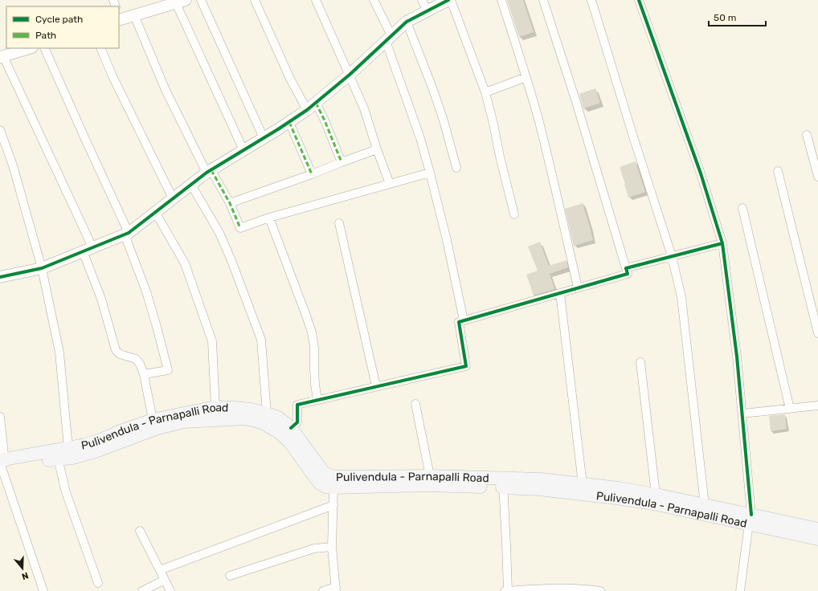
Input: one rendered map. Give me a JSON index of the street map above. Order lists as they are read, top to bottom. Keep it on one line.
{"streets":{"main road":["Pulivendula - Parnapalli Road"]},"legend":["Cycle path","Path"],"scale_bar":"50 m","north":"bottom"}
